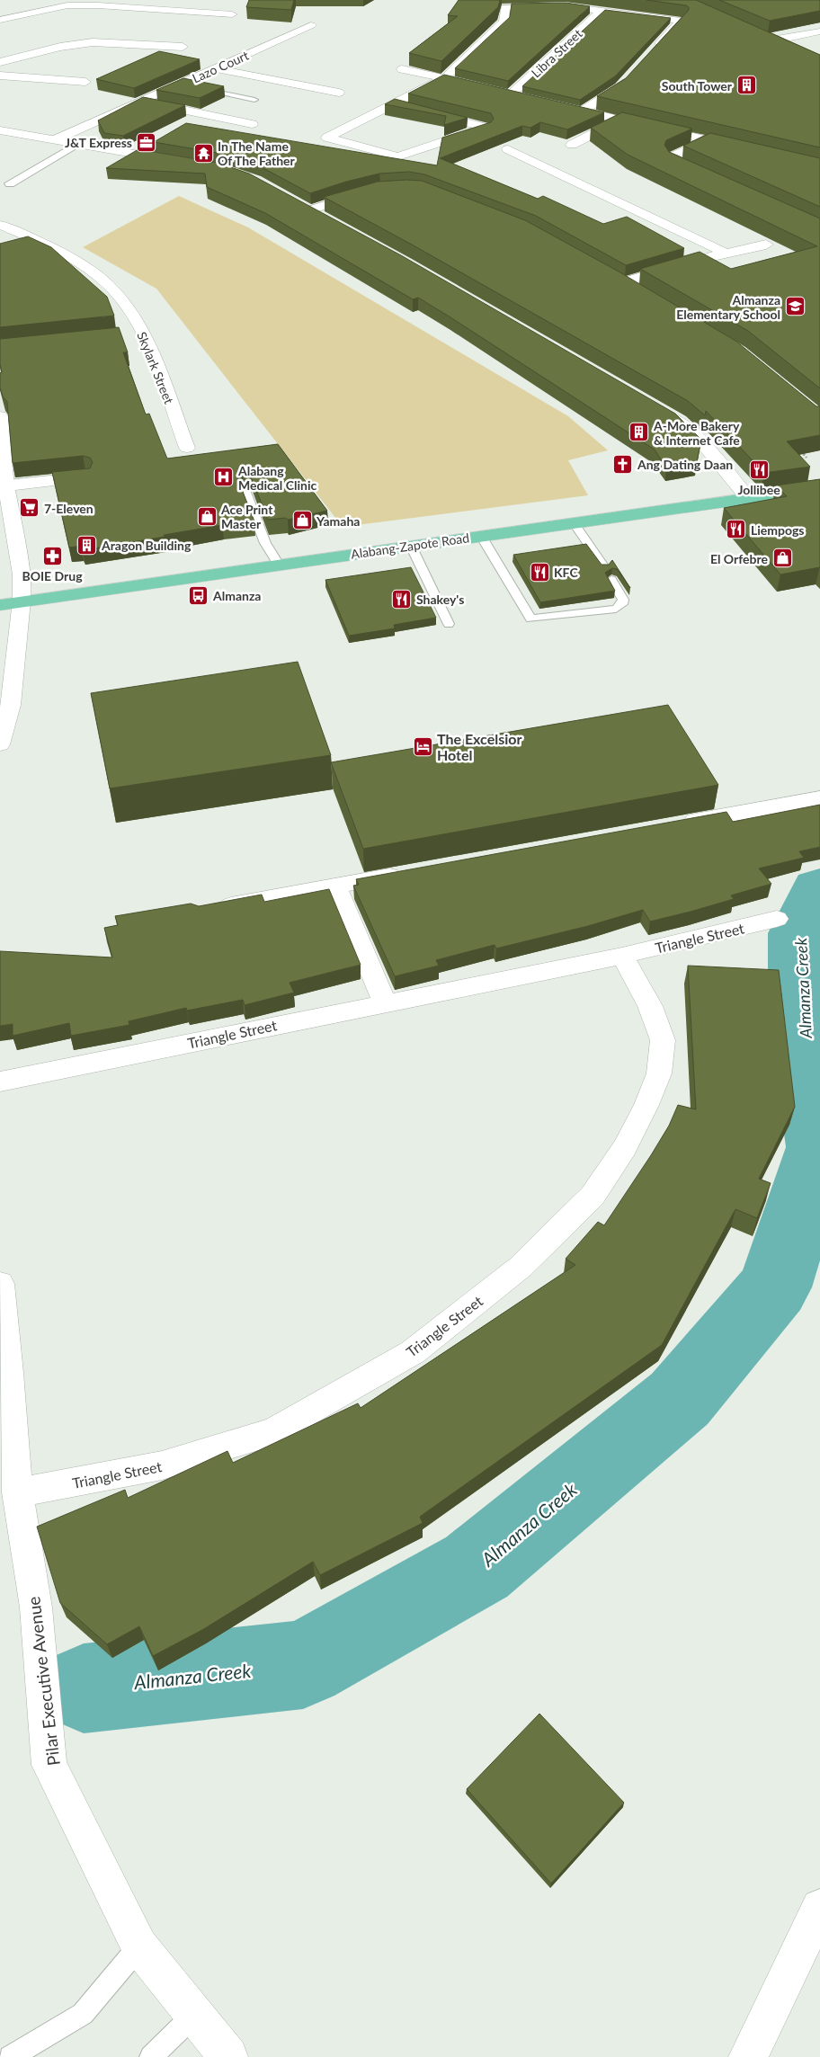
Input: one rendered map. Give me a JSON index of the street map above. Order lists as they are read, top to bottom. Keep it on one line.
{"streets":{"highway":["Alabang-Zapote Road"],"street":["Libra Street","Lazo Court","Skylark Street","Triangle Street","Pilar Executive Avenue"]},"crossings":[["Triangle Street","Pilar Executive Avenue"]],"water":["Almanza Creek"],"places":{"building":["South Tower","A-More Bakery & Internet Cafe","Aragon Building"],"office":["J&T Express"],"temple":["In The Name Of The Father"],"school or university":["Almanza Elementary School"],"church":["Ang Dating Daan"],"restaurant":["Jollibee","Liempogs","KFC","Shakey's"],"hospital":["Alabang Medical Clinic"],"supermarket":["7-Eleven"],"shop":["Ace Print Master","Yamaha","El Orfebre"],"pharmacy":["BOIE Drug"],"bus stop":["Almanza"],"hotel":["The Excelsior Hotel"]}}
